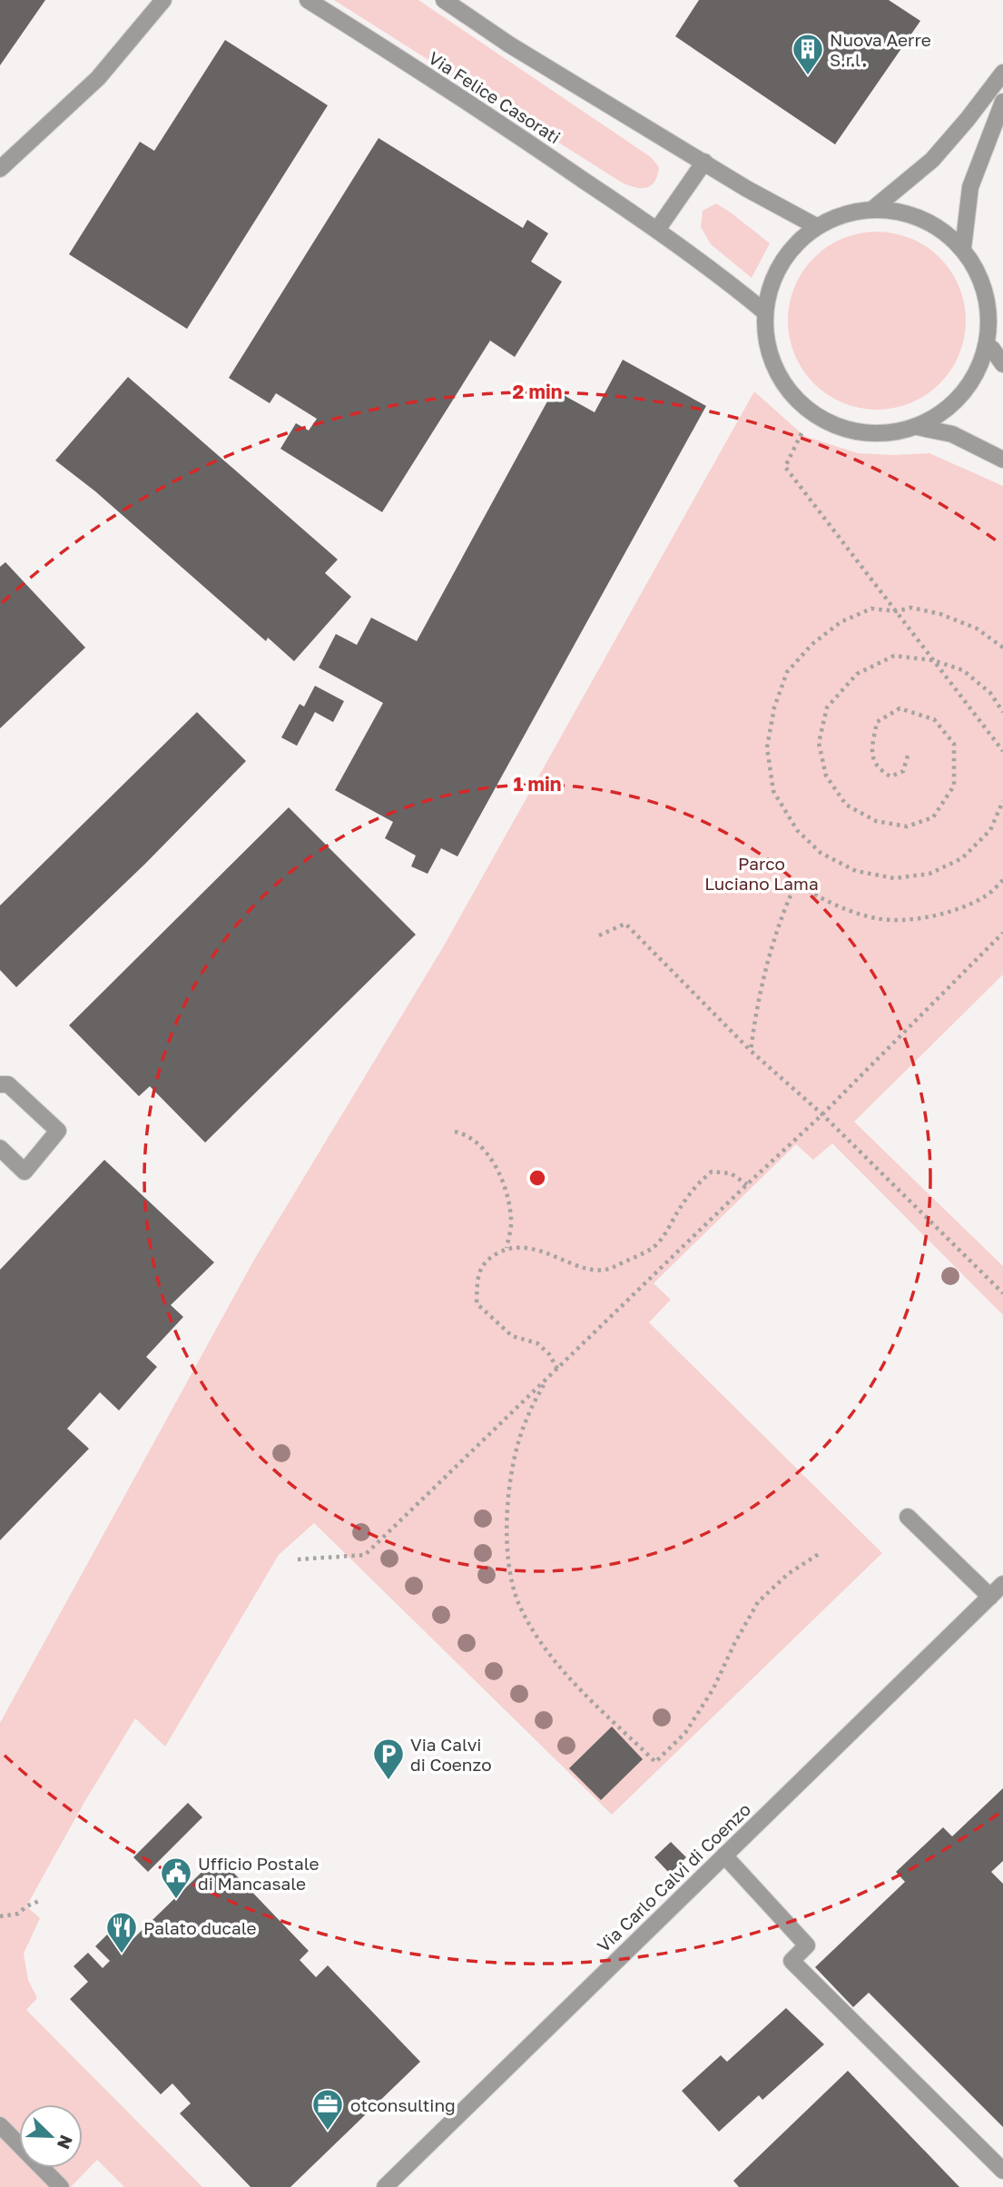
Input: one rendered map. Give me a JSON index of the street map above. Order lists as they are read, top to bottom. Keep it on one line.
{"streets":{"street":["Via Felice Casorati","Via Carlo Calvi di Coenzo"]},"parks":["Parco Luciano Lama"],"places":{"building":["Nuova Aerre S.r.l."],"parking":["Via Calvi di Coenzo"],"public building":["Ufficio Postale di Mancasale"],"restaurant":["Palato ducale"],"office":["otconsulting"]},"north":"bottom right","rings":["2 min","1 min"]}
